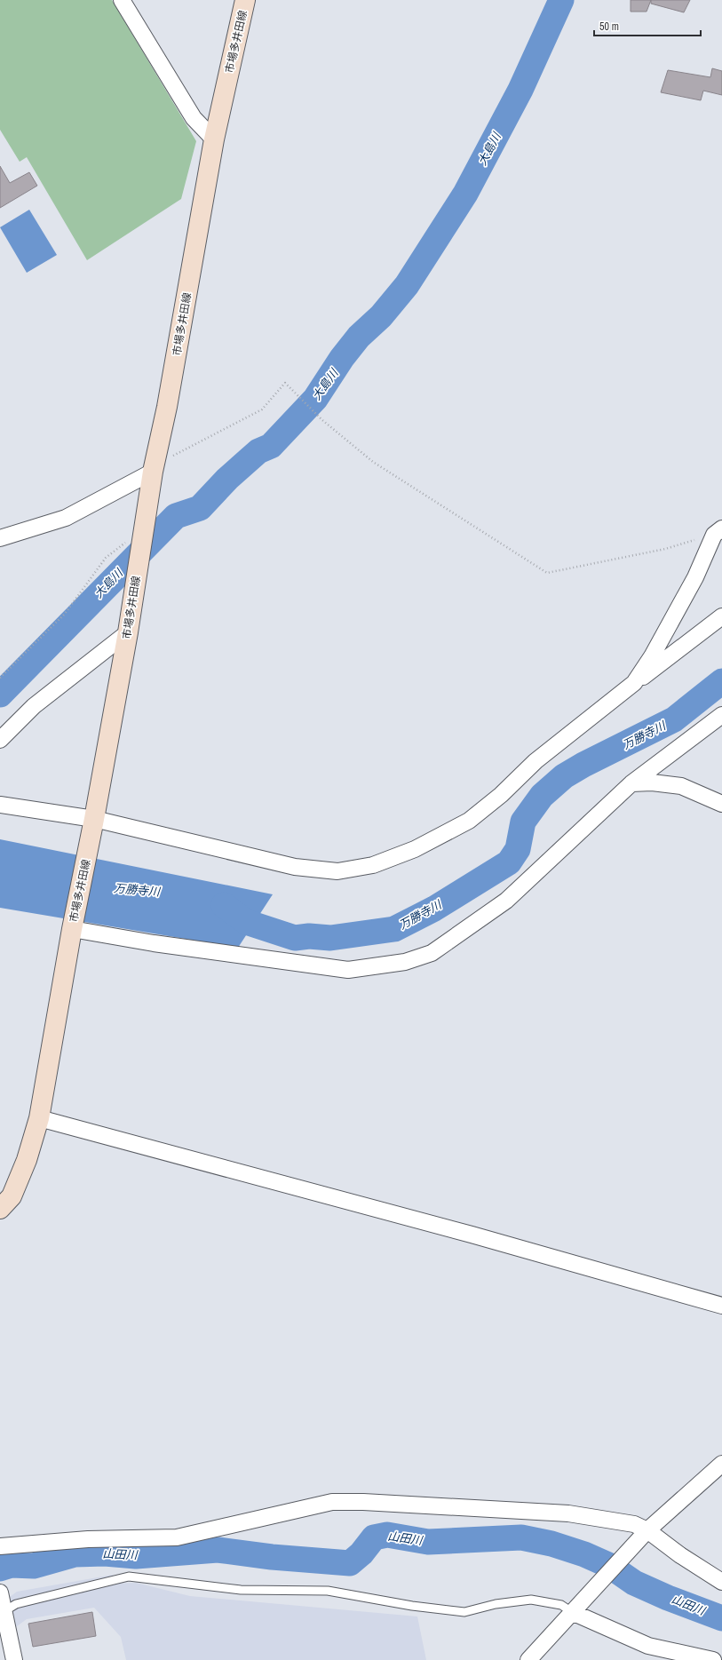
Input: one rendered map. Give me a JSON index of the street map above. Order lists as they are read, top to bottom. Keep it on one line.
{"streets":{"main road":["市場多井田線"]},"water":["大島川","万勝寺川","山田川"],"scale_bar":"50 m"}
